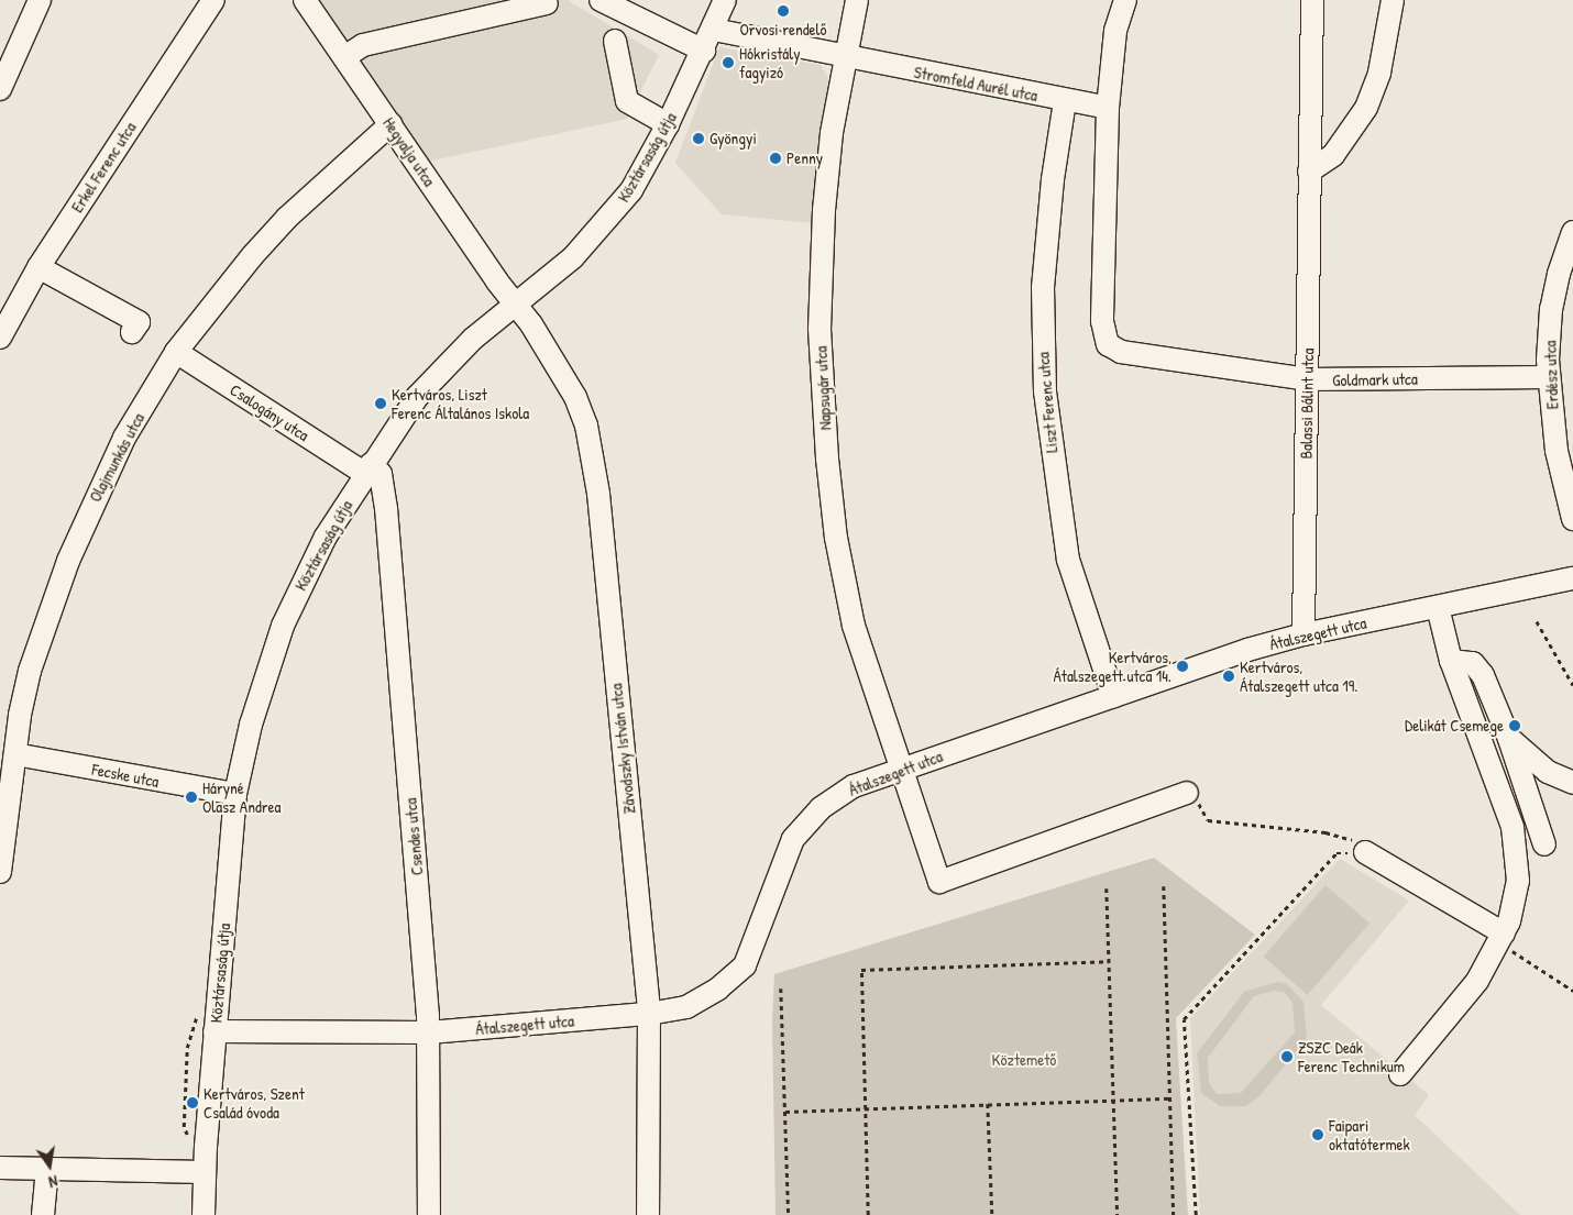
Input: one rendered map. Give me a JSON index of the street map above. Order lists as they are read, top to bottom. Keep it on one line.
{"streets":{"street":["Stromfeld Aurél utca","Hegyalja utca","Köztársaság útja","Erkel Ferenc utca","Erdész utca","Goldmark utca","Napsugár utca","Liszt Ferenc utca","Balassi Bálint utca","Csalogány utca","Olajmunkás utca","Átalszegett utca","Závodszky István utca","Fecske utca","Csendes utca"]},"crossings":[["Stromfeld Aurél utca","Köztársaság útja"],["Stromfeld Aurél utca","Goldmark utca"],["Stromfeld Aurél utca","Napsugár utca"],["Stromfeld Aurél utca","Liszt Ferenc utca"],["Hegyalja utca","Köztársaság útja"],["Hegyalja utca","Olajmunkás utca"],["Hegyalja utca","Závodszky István utca"],["Köztársaság útja","Csalogány utca"],["Köztársaság útja","Átalszegett utca"],["Köztársaság útja","Závodszky István utca"],["Köztársaság útja","Fecske utca"],["Köztársaság útja","Csendes utca"],["Erdész utca","Goldmark utca"],["Goldmark utca","Balassi Bálint utca"],["Napsugár utca","Átalszegett utca"],["Liszt Ferenc utca","Átalszegett utca"],["Balassi Bálint utca","Átalszegett utca"],["Csalogány utca","Olajmunkás utca"],["Csalogány utca","Csendes utca"],["Olajmunkás utca","Fecske utca"],["Átalszegett utca","Závodszky István utca"],["Átalszegett utca","Csendes utca"]],"parks":["Köztemető"],"places":["Orvosi rendelő","Hókristály fagyizó","Gyöngyi","Penny","Kertváros, Liszt Ferenc Általános Iskola","Kertváros, Átalszegett utca 14.","Kertváros, Átalszegett utca 19.","Delikát Csemege","Háryné Olasz Andrea","ZSZC Deák Ferenc Technikum","Kertváros, Szent Család óvoda","Faipari oktatótermek"],"north":"bottom"}
